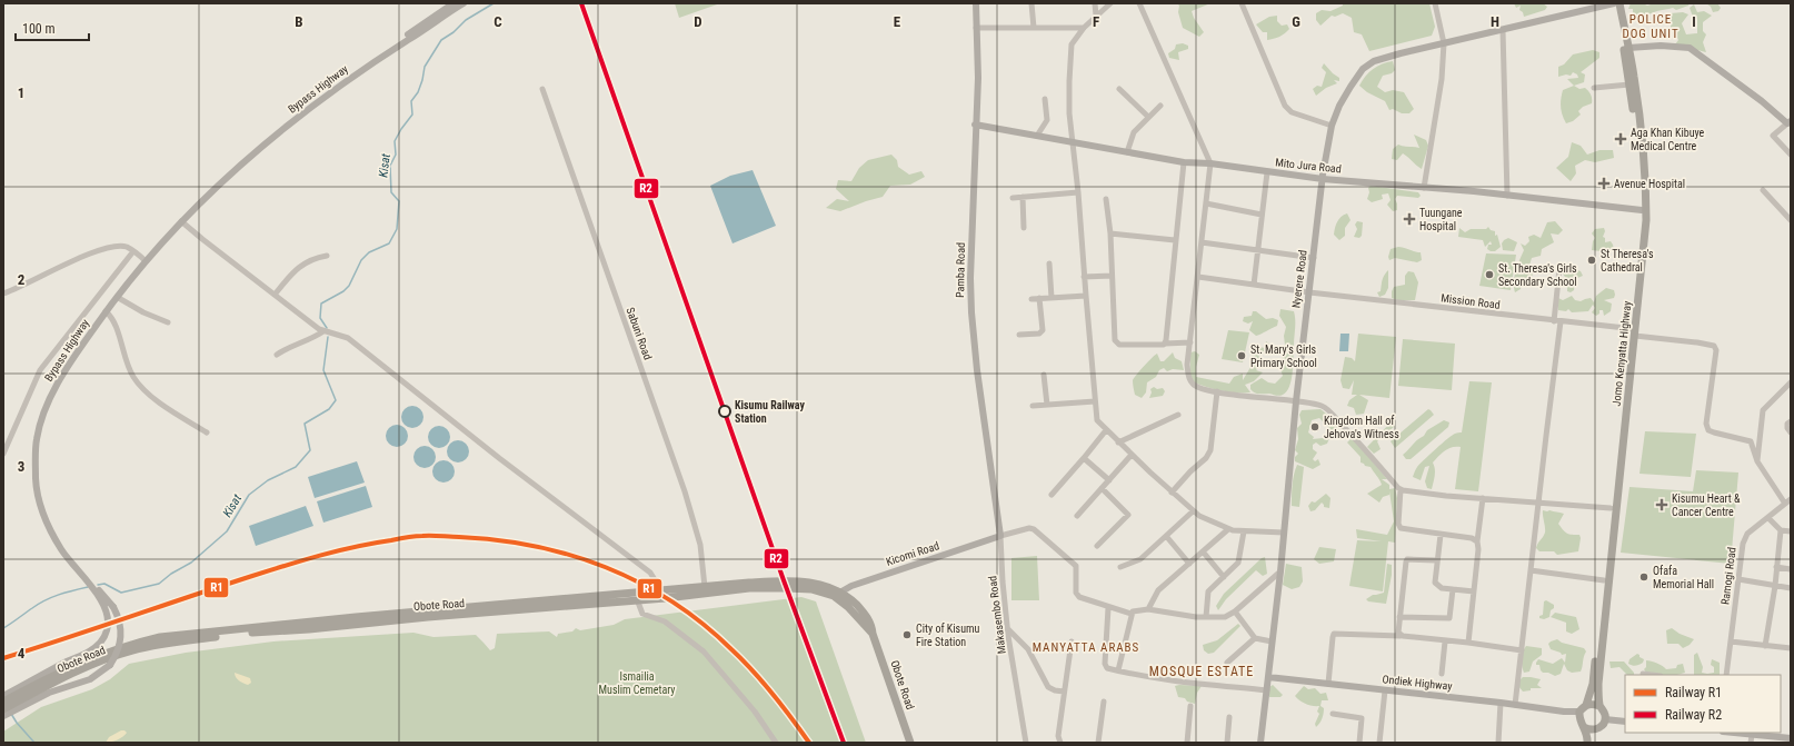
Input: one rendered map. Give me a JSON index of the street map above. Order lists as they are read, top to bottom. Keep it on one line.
{"streets":{"highway":["Jomo Kenyatta Highway","Obote Road"],"main road":["Bypass Highway","Mito Jura Road","Pamba Road","Nyerere Road","Kicomi Road","Ondiek Highway"],"street":["Mission Road","Sabuni Road","Ramogi Road","Makasembo Road"]},"crossings":[["Mito Jura Road","Pamba Road"],["Mito Jura Road","Nyerere Road"],["Mito Jura Road","Jomo Kenyatta Highway"],["Pamba Road","Kicomi Road"],["Pamba Road","Makasembo Road"],["Nyerere Road","Mission Road"],["Nyerere Road","Jomo Kenyatta Highway"],["Nyerere Road","Ondiek Highway"],["Mission Road","Jomo Kenyatta Highway"],["Sabuni Road","Obote Road"],["Jomo Kenyatta Highway","Ondiek Highway"],["Kicomi Road","Obote Road"],["Kicomi Road","Makasembo Road"]],"districts":["POLICE DOG UNIT","MANYATTA ARABS","MOSQUE ESTATE"],"water":["Kisat"],"parks":["Ismailia Muslim Cemetary"],"places":{"health":["Aga Khan Kibuye Medical Centre","Avenue Hospital","Tuungane Hospital","Kisumu Heart & Cancer Centre"],"other":["St Theresa's Cathedral","St. Theresa's Girls Secondary School","St. Mary's Girls Primary School","Kisumu Railway Station","Kingdom Hall of Jehova's Witness","Ofafa Memorial Hall","City of Kisumu Fire Station"]},"lines":["rail line R2","rail line R1"],"legend":["Railway R1","Railway R2"],"scale_bar":"100 m","grid":{"columns":["B","C","D","E","F","G","H","I"],"rows":["1","2","3","4"]}}
